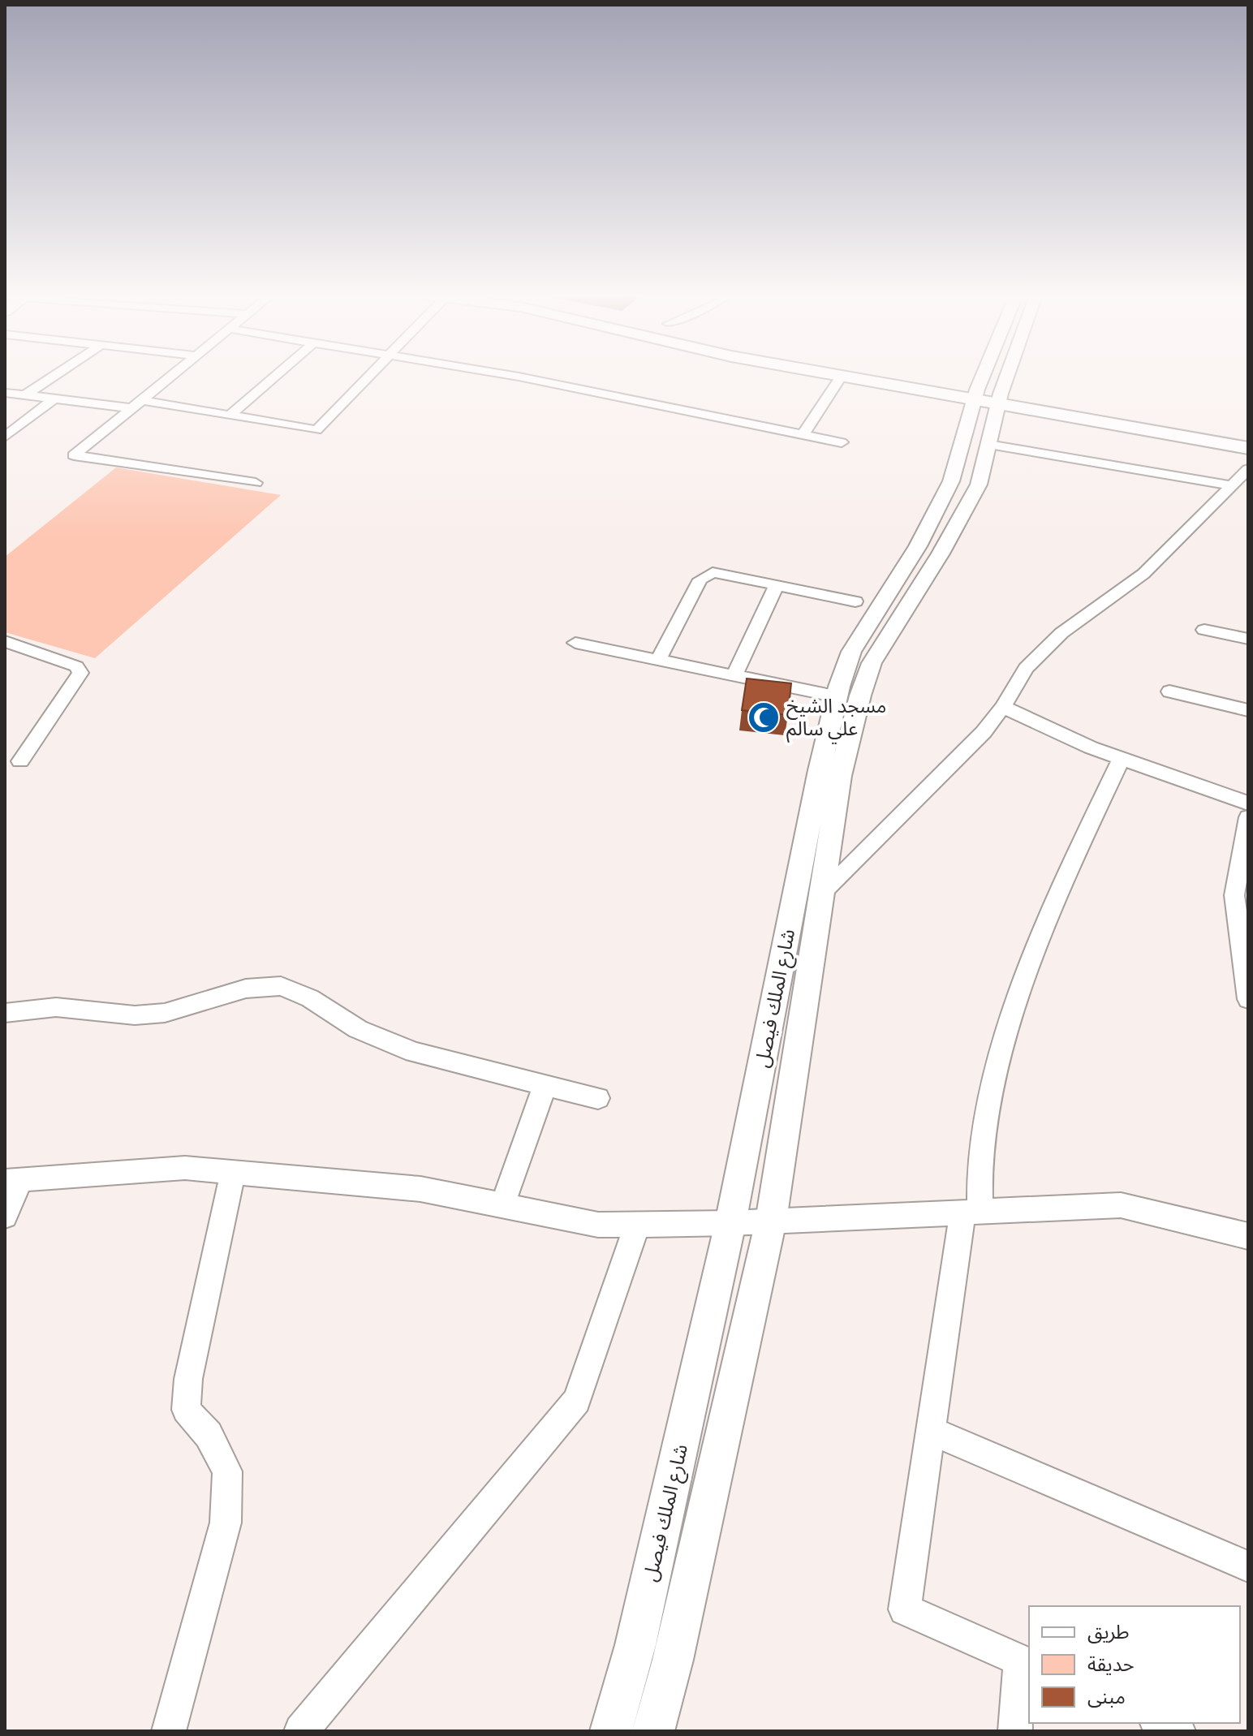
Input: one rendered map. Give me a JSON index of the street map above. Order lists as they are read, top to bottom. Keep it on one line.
{"streets":{"street":["شارع الملك فيصل"]},"places":{"mosque":["مسجد الشيخ علي سالم"]},"legend":["طريق","حديقة","مبنى"]}
